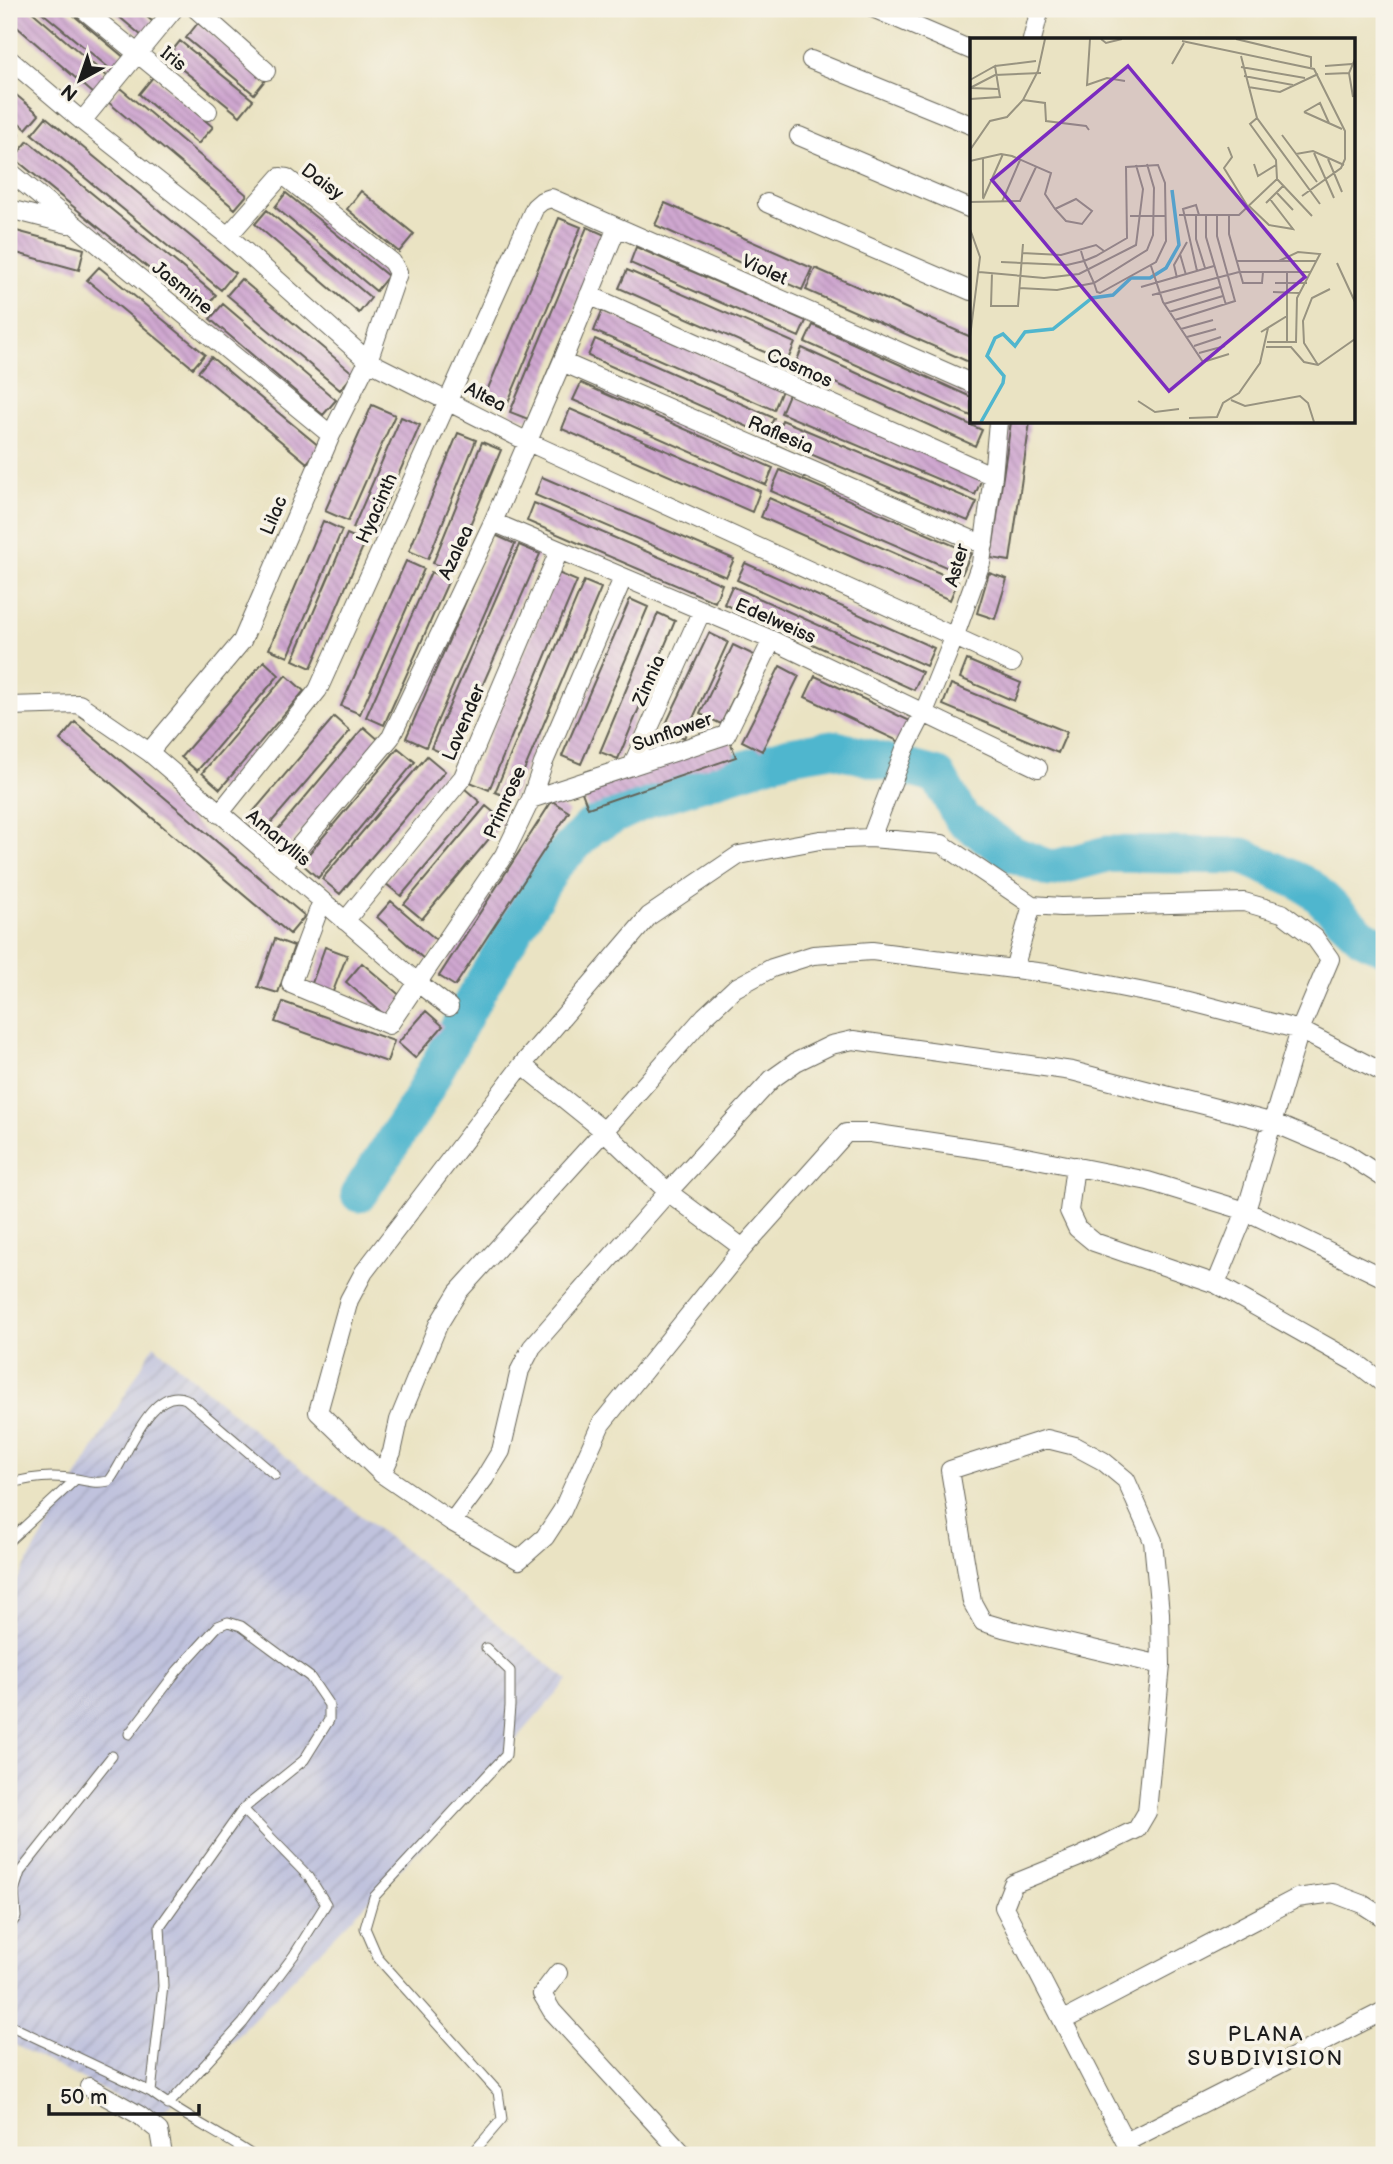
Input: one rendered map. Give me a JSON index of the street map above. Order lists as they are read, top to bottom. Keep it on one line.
{"streets":{"street":["Iris","Daisy","Violet","Jasmine","Cosmos","Altea","Raflesia","Hyacinth","Lilac","Azalea","Aster","Edelweiss","Zinnia","Lavender","Sunflower","Primrose","Amaryllis"]},"crossings":[["Daisy","Altea"],["Daisy","Lilac"],["Violet","Hyacinth"],["Violet","Azalea"],["Jasmine","Lilac"],["Cosmos","Azalea"],["Cosmos","Aster"],["Altea","Hyacinth"],["Altea","Lilac"],["Altea","Azalea"],["Altea","Aster"],["Raflesia","Azalea"],["Raflesia","Aster"],["Hyacinth","Amaryllis"],["Lilac","Amaryllis"],["Azalea","Edelweiss"],["Azalea","Amaryllis"],["Aster","Edelweiss"],["Edelweiss","Zinnia"],["Edelweiss","Lavender"],["Edelweiss","Sunflower"],["Edelweiss","Primrose"],["Zinnia","Sunflower"],["Lavender","Amaryllis"],["Sunflower","Primrose"],["Primrose","Amaryllis"]],"districts":["PLANA SUBDIVISION"],"scale_bar":"50 m","north":"bottom left"}
